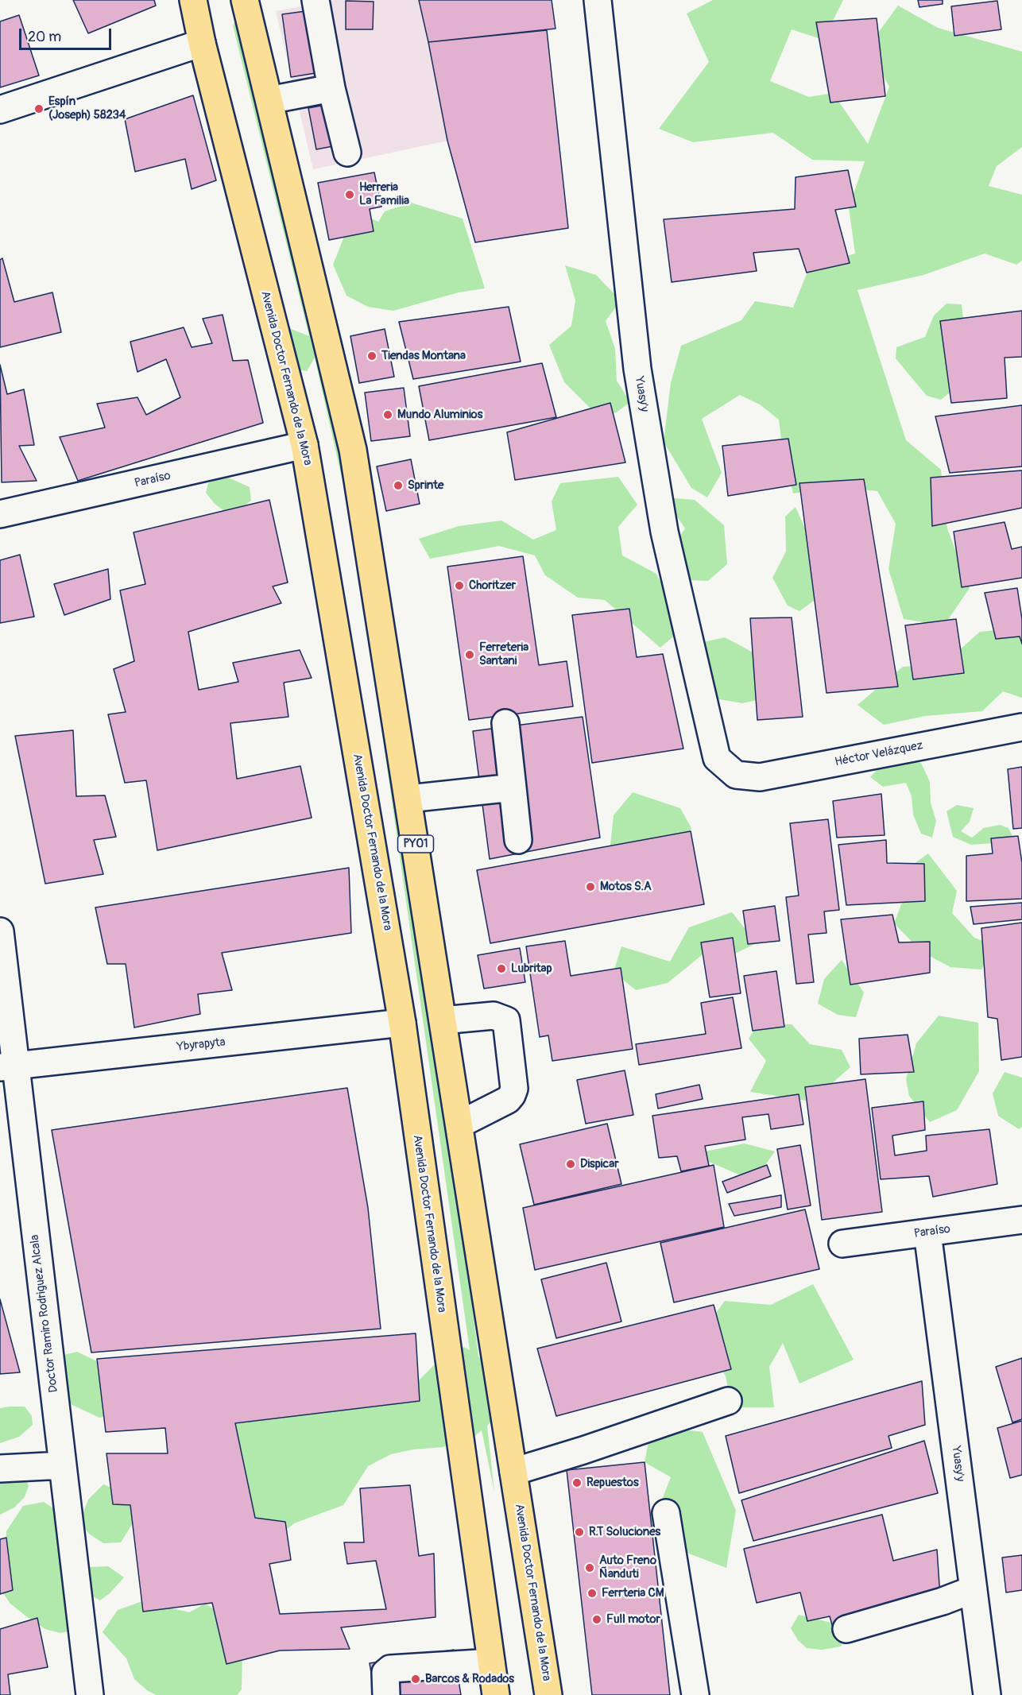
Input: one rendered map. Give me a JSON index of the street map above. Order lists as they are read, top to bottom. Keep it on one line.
{"streets":{"highway":["Avenida Doctor Fernando de la Mora","PY01"],"street":["Yuasy'y","Paraíso","Héctor Velázquez","Ybyrapyta","Doctor Ramiro Rodriguez Alcala"]},"crossings":[["Avenida Doctor Fernando de la Mora","Paraíso"],["Avenida Doctor Fernando de la Mora","Ybyrapyta"],["Yuasy'y","Paraíso"],["Yuasy'y","Héctor Velázquez"],["Ybyrapyta","Doctor Ramiro Rodriguez Alcala"]],"places":["Espín (Joseph) 58234","Herreria La Familia","Tiendas Montana","Mundo Aluminios","Sprinte","Choritzer","Ferreteria Santani","Motos S.A","Lubritap","Dispicar","Repuestos","R.T Soluciones","Auto Freno Ñanduti","Ferrteria CM","Full motor","Barcos & Rodados"],"scale_bar":"20 m"}
